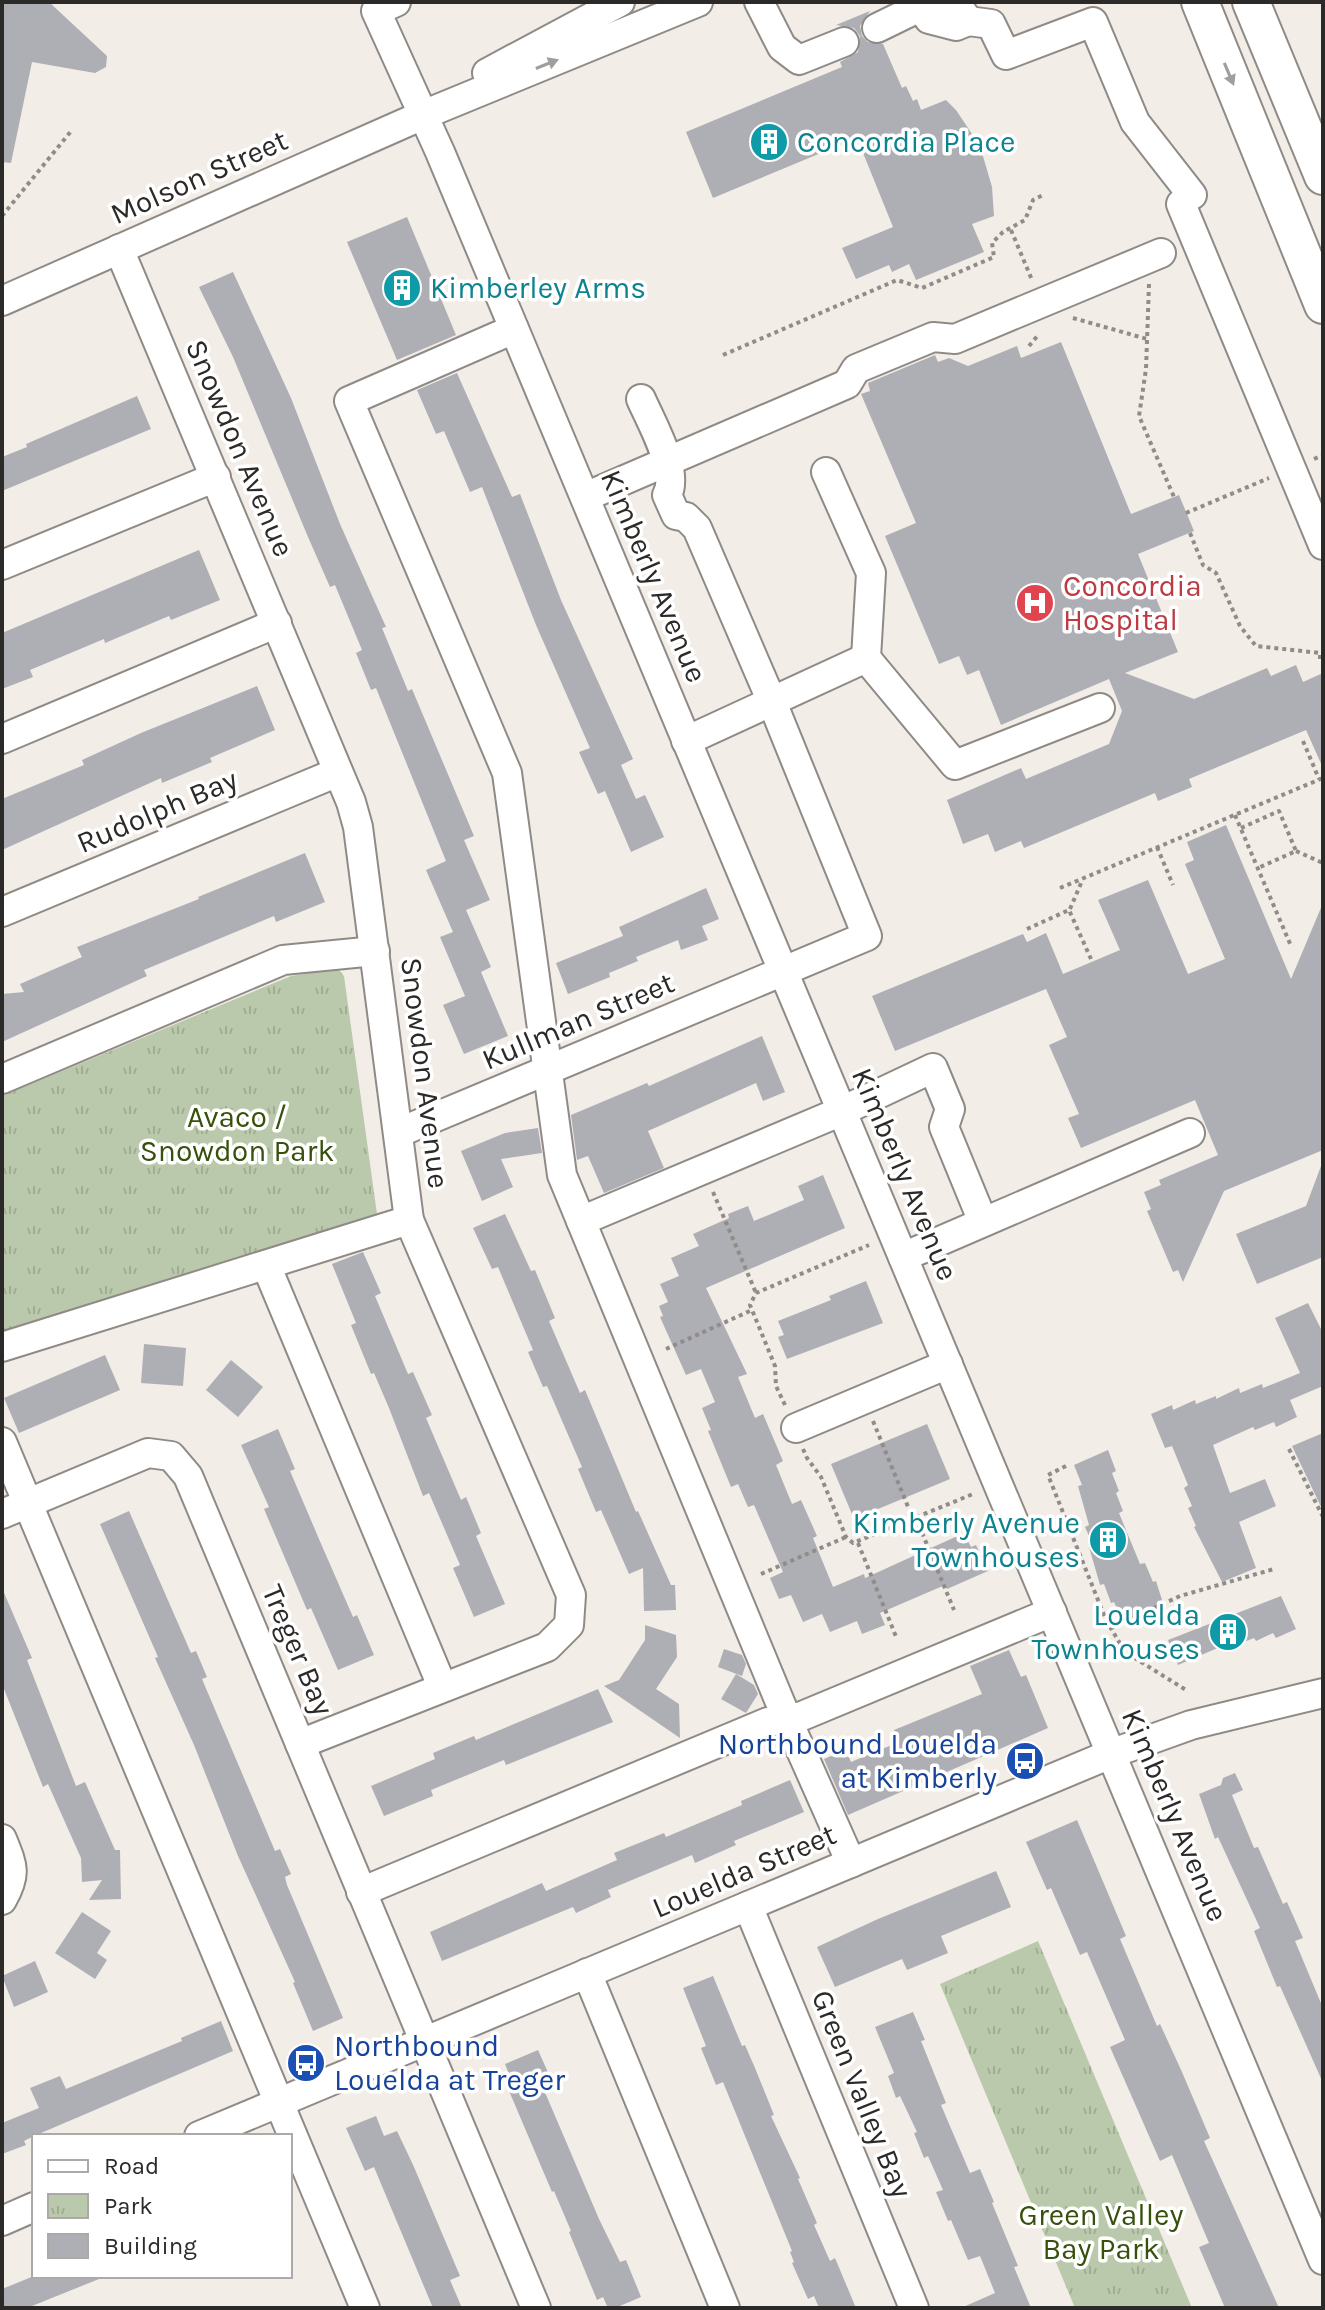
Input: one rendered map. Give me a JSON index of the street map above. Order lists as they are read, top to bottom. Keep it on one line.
{"streets":{"street":["Molson Street","Snowdon Avenue","Kimberly Avenue","Rudolph Bay","Kullman Street","Treger Bay","Louelda Street","Green Valley Bay"]},"crossings":[["Molson Street","Snowdon Avenue"],["Molson Street","Kimberly Avenue"],["Snowdon Avenue","Rudolph Bay"],["Snowdon Avenue","Kullman Street"],["Snowdon Avenue","Treger Bay"],["Kimberly Avenue","Kullman Street"],["Kimberly Avenue","Louelda Street"],["Treger Bay","Louelda Street"],["Louelda Street","Green Valley Bay"]],"parks":["Avaco / Snowdon Park","Green Valley Bay Park"],"places":{"building":["Concordia Place","Kimberley Arms","Kimberly Avenue Townhouses","Louelda Townhouses"],"hospital":["Concordia Hospital"],"bus stop":["Northbound Louelda at Kimberly","Northbound Louelda at Treger"]},"legend":["Road","Park","Building"]}
